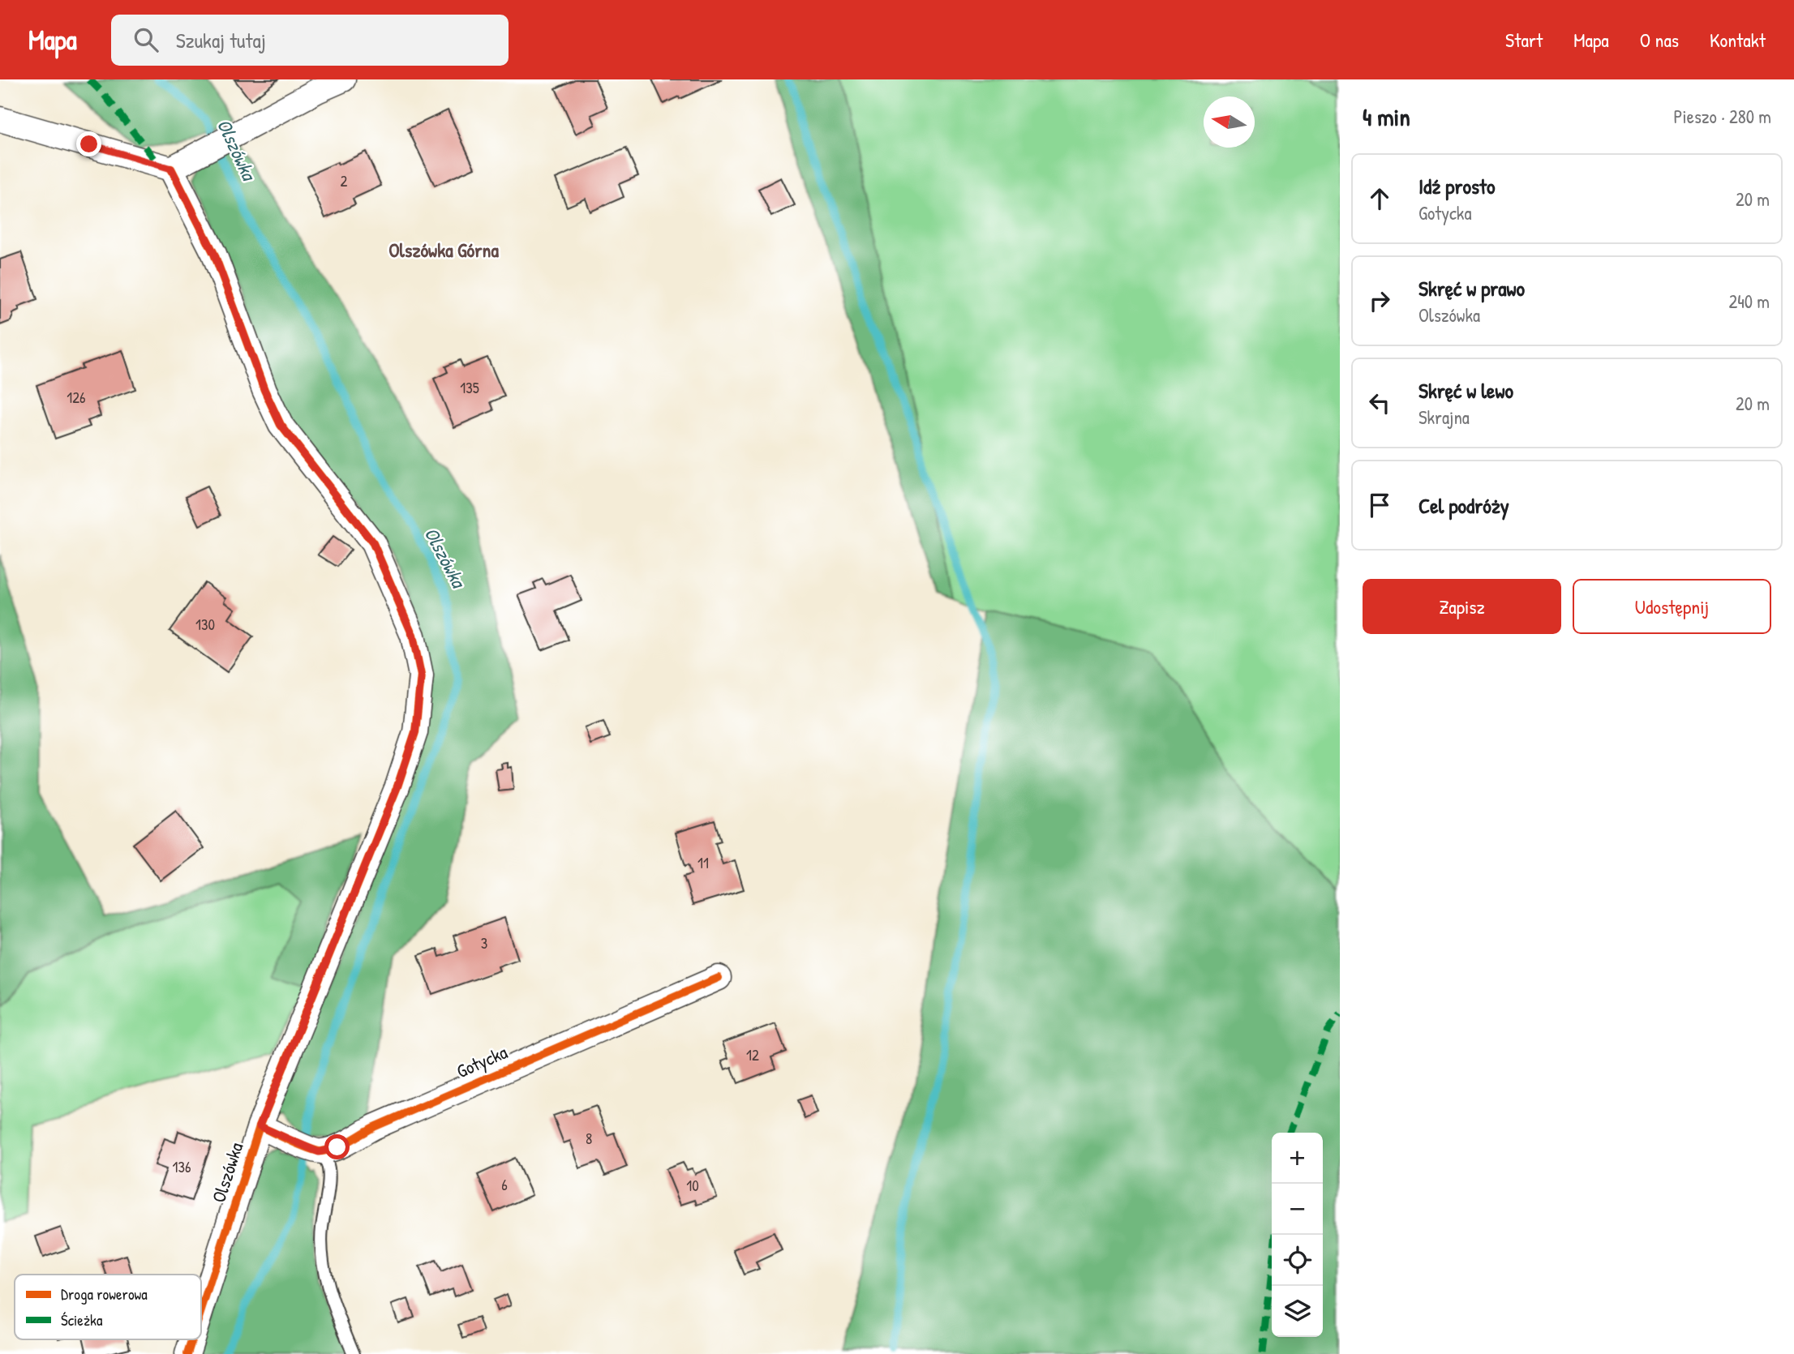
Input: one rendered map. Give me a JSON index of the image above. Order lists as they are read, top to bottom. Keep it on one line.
{"streets":{"street":["Gotycka","Olszówka"]},"districts":["Olszówka Górna"],"water":["Olszówka"],"house_numbers":["2","135","126","130","11","3","12","8","136","6","10"],"legend":["Droga rowerowa","Ścieżka"],"north":"left","page":{"header":"Mapa","search":"Szukaj tutaj","nav":["Start","Mapa","O nas","Kontakt"],"heading":["4 min","Pieszo · 280 m"],"list":[["Idź prosto","Gotycka","20 m"],["Skręć w prawo","Olszówka","240 m"],["Skręć w lewo","Skrajna","20 m"],"Cel podróży"],"buttons":["Zapisz","Udostępnij"],"map_buttons":["+","−"]}}
